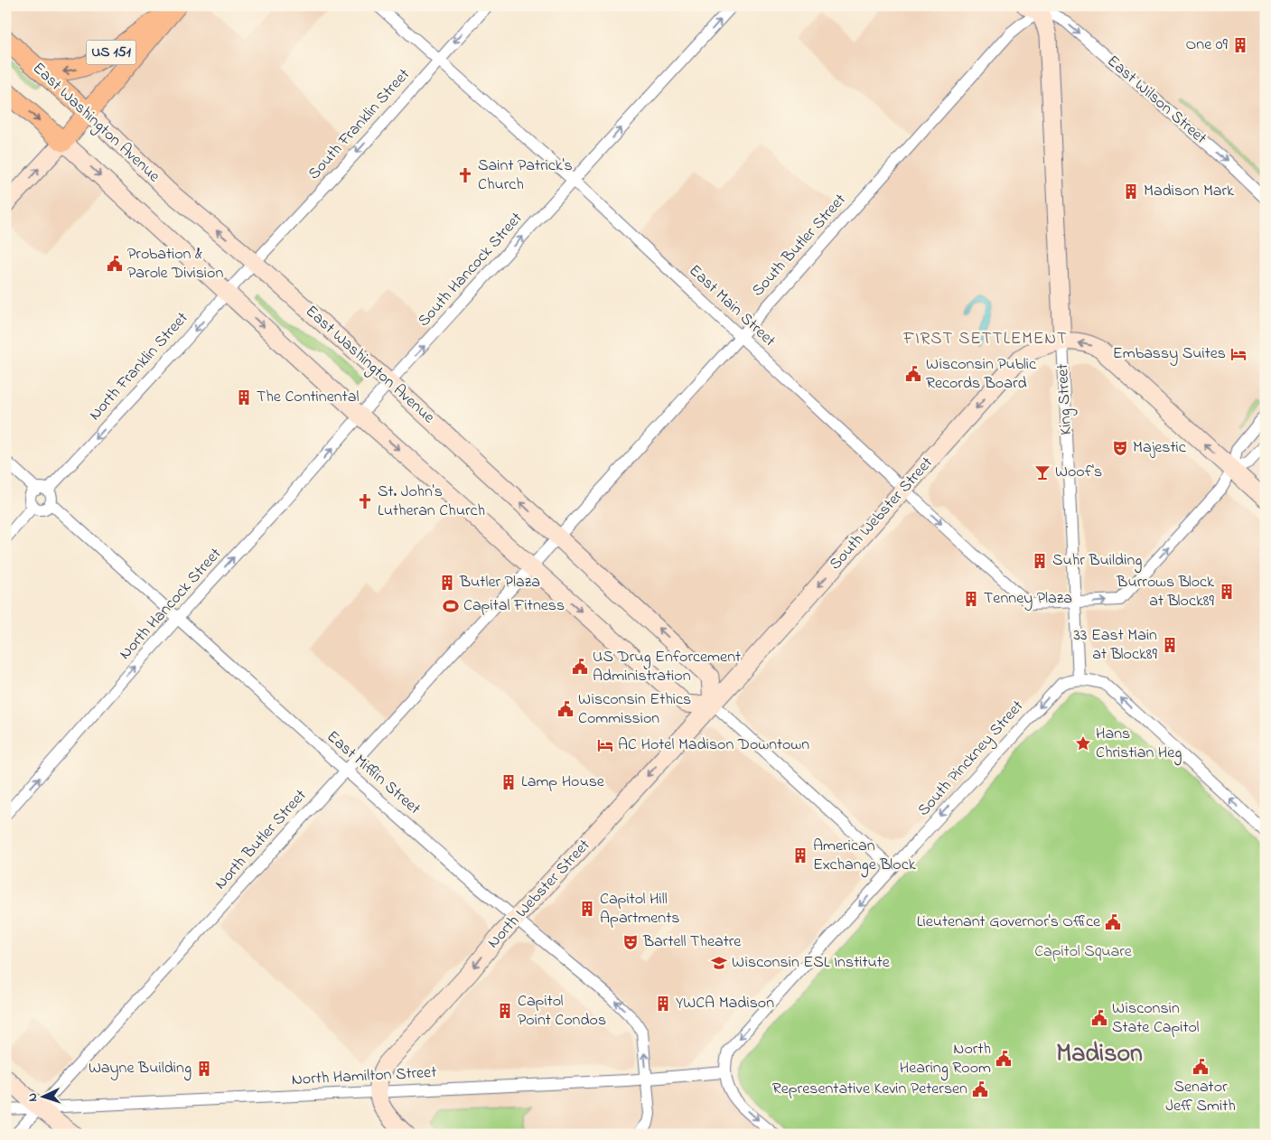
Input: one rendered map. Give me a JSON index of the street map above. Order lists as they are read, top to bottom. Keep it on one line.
{"streets":{"main road":["US 151","East Washington Avenue"],"street":["East Wilson Street","South Franklin Street","South Butler Street","South Hancock Street","East Main Street","North Franklin Street","King Street","South Webster Street","North Hancock Street","South Pinckney Street","East Mifflin Street","North Butler Street","North Webster Street","North Hamilton Street"]},"crossings":[["US 151","East Washington Avenue"],["East Wilson Street","South Butler Street"],["East Wilson Street","King Street"],["East Washington Avenue","South Franklin Street"],["East Washington Avenue","South Butler Street"],["East Washington Avenue","South Hancock Street"],["East Washington Avenue","North Franklin Street"],["East Washington Avenue","South Webster Street"],["East Washington Avenue","North Webster Street"],["South Franklin Street","East Main Street"],["South Franklin Street","North Franklin Street"],["South Butler Street","East Main Street"],["South Butler Street","King Street"],["South Butler Street","North Butler Street"],["South Hancock Street","East Main Street"],["South Hancock Street","North Hancock Street"],["East Main Street","King Street"],["East Main Street","South Webster Street"],["North Franklin Street","East Mifflin Street"],["King Street","South Webster Street"],["King Street","South Pinckney Street"],["South Webster Street","North Webster Street"],["North Hancock Street","East Mifflin Street"],["South Pinckney Street","North Hamilton Street"],["East Mifflin Street","North Butler Street"],["East Mifflin Street","North Webster Street"],["East Mifflin Street","North Hamilton Street"],["North Butler Street","North Hamilton Street"],["North Webster Street","North Hamilton Street"]],"one_way":["East Wilson Street","East Washington Avenue","South Franklin Street","South Hancock Street","North Franklin Street","North Hancock Street","South Pinckney Street","North Webster Street"],"districts":["FIRST SETTLEMENT","Madison"],"parks":["Capitol Square"],"places":{"building":["One 09","Madison Mark","The Continental","Suhr Building","Butler Plaza","Burrows Block at Block89","Tenney Plaza","33 East Main at Block89","Lamp House","American Exchange Block","Capitol Hill Apartments","YWCA Madison","Capitol Point Condos","Wayne Building"],"church":["Saint Patrick's Church","St. John's Lutheran Church"],"public building":["Probation & Parole Division","Wisconsin Public Records Board","US Drug Enforcement Administration","Wisconsin Ethics Commission","Lieutenant Governor's Office","Wisconsin State Capitol","North Hearing Room","Senator Jeff Smith","Representative Kevin Petersen"],"hotel":["Embassy Suites","AC Hotel Madison Downtown"],"theatre":["Majestic","Bartell Theatre"],"bar":["Woof's"],"sports":["Capital Fitness"],"place":["Hans Christian Heg"],"school or university":["Wisconsin ESL Institute"]},"north":"left"}
